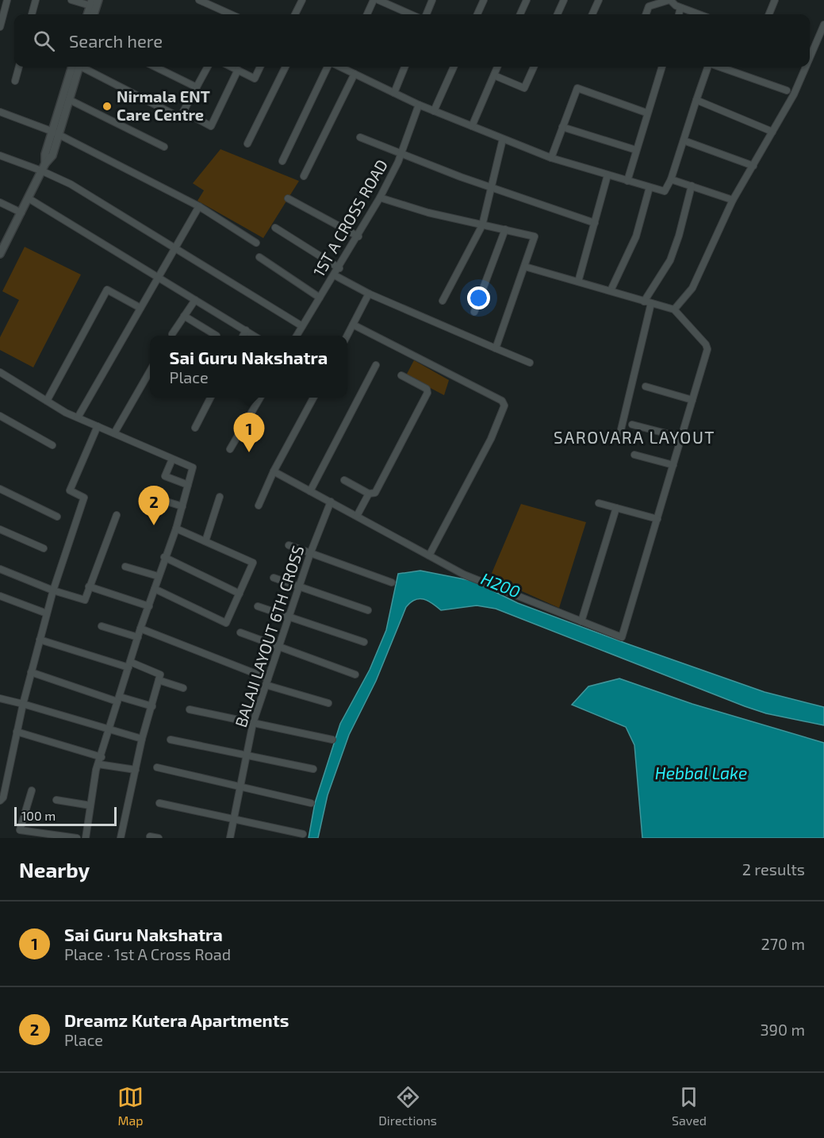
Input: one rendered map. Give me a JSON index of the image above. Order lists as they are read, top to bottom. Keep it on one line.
{"streets":{"street":["1ST A CROSS ROAD","BALAJI LAYOUT 6TH CROSS"]},"districts":["SAROVARA LAYOUT"],"water":["H200","Hebbal Lake"],"places":["Nirmala ENT Care Centre"],"scale_bar":"100 m","page":{"search":"Search here","popup":["Sai Guru Nakshatra","Place"],"pins":["1","2"],"scale":"100 m","heading":["Nearby","2 results"],"list":[{"mark":"1","name":"Sai Guru Nakshatra","note":"Place · 1st A Cross Road","value":"270 m"},{"mark":"2","name":"Dreamz Kutera Apartments","note":"Place","value":"390 m"}],"nav":["Map","Directions","Saved"]}}
